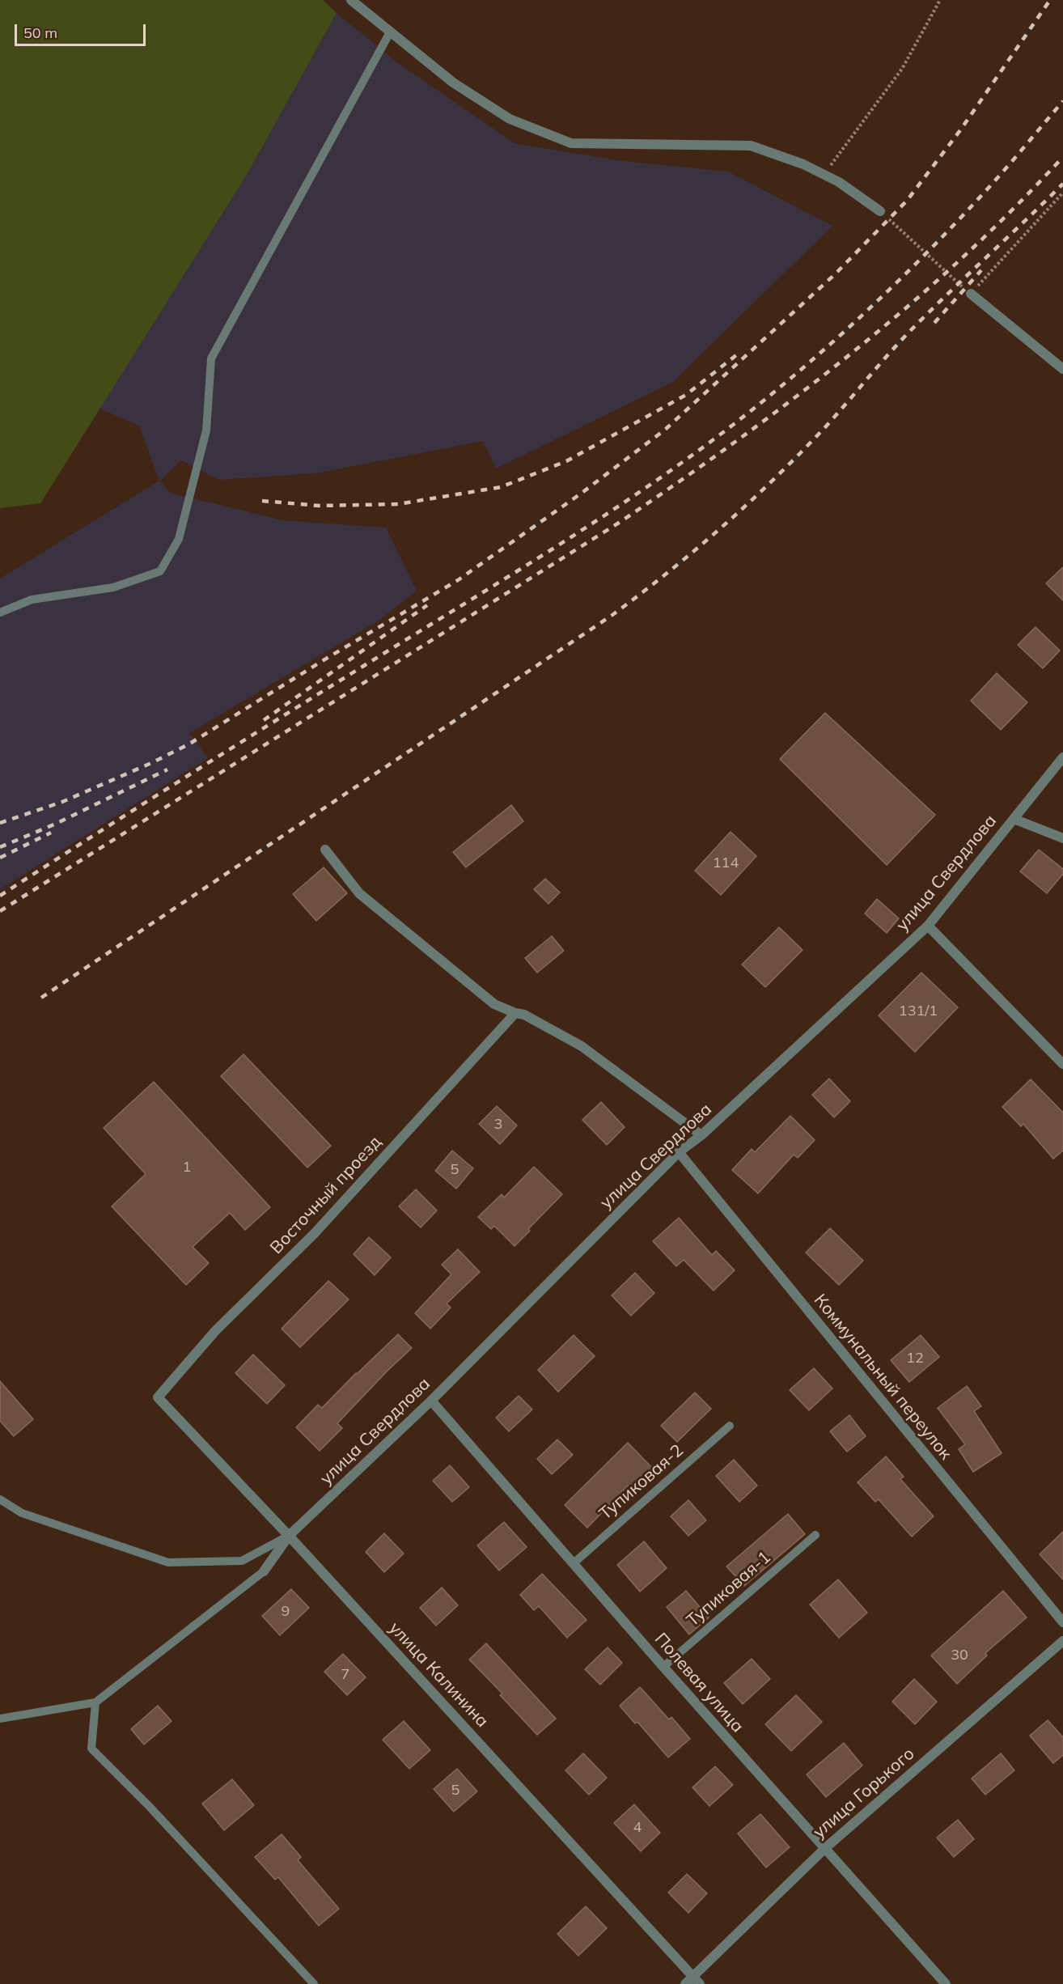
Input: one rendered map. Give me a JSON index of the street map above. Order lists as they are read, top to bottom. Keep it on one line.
{"streets":{"street":["улица Свердлова","Восточный проезд","Коммунальный переулок","улица Калинина","Полевая улица","улица Горького"],"lane":["Тупиковая-2","Тупиковая-1"]},"crossings":[["улица Свердлова","Коммунальный переулок"],["улица Свердлова","улица Калинина"],["улица Свердлова","Полевая улица"],["Восточный проезд","улица Калинина"],["Тупиковая-2","Полевая улица"],["Тупиковая-1","Полевая улица"],["улица Калинина","улица Горького"],["Полевая улица","улица Горького"]],"house_numbers":["114","131/1","3","1","5","12","9","30","7","5","4"],"scale_bar":"50 m"}
